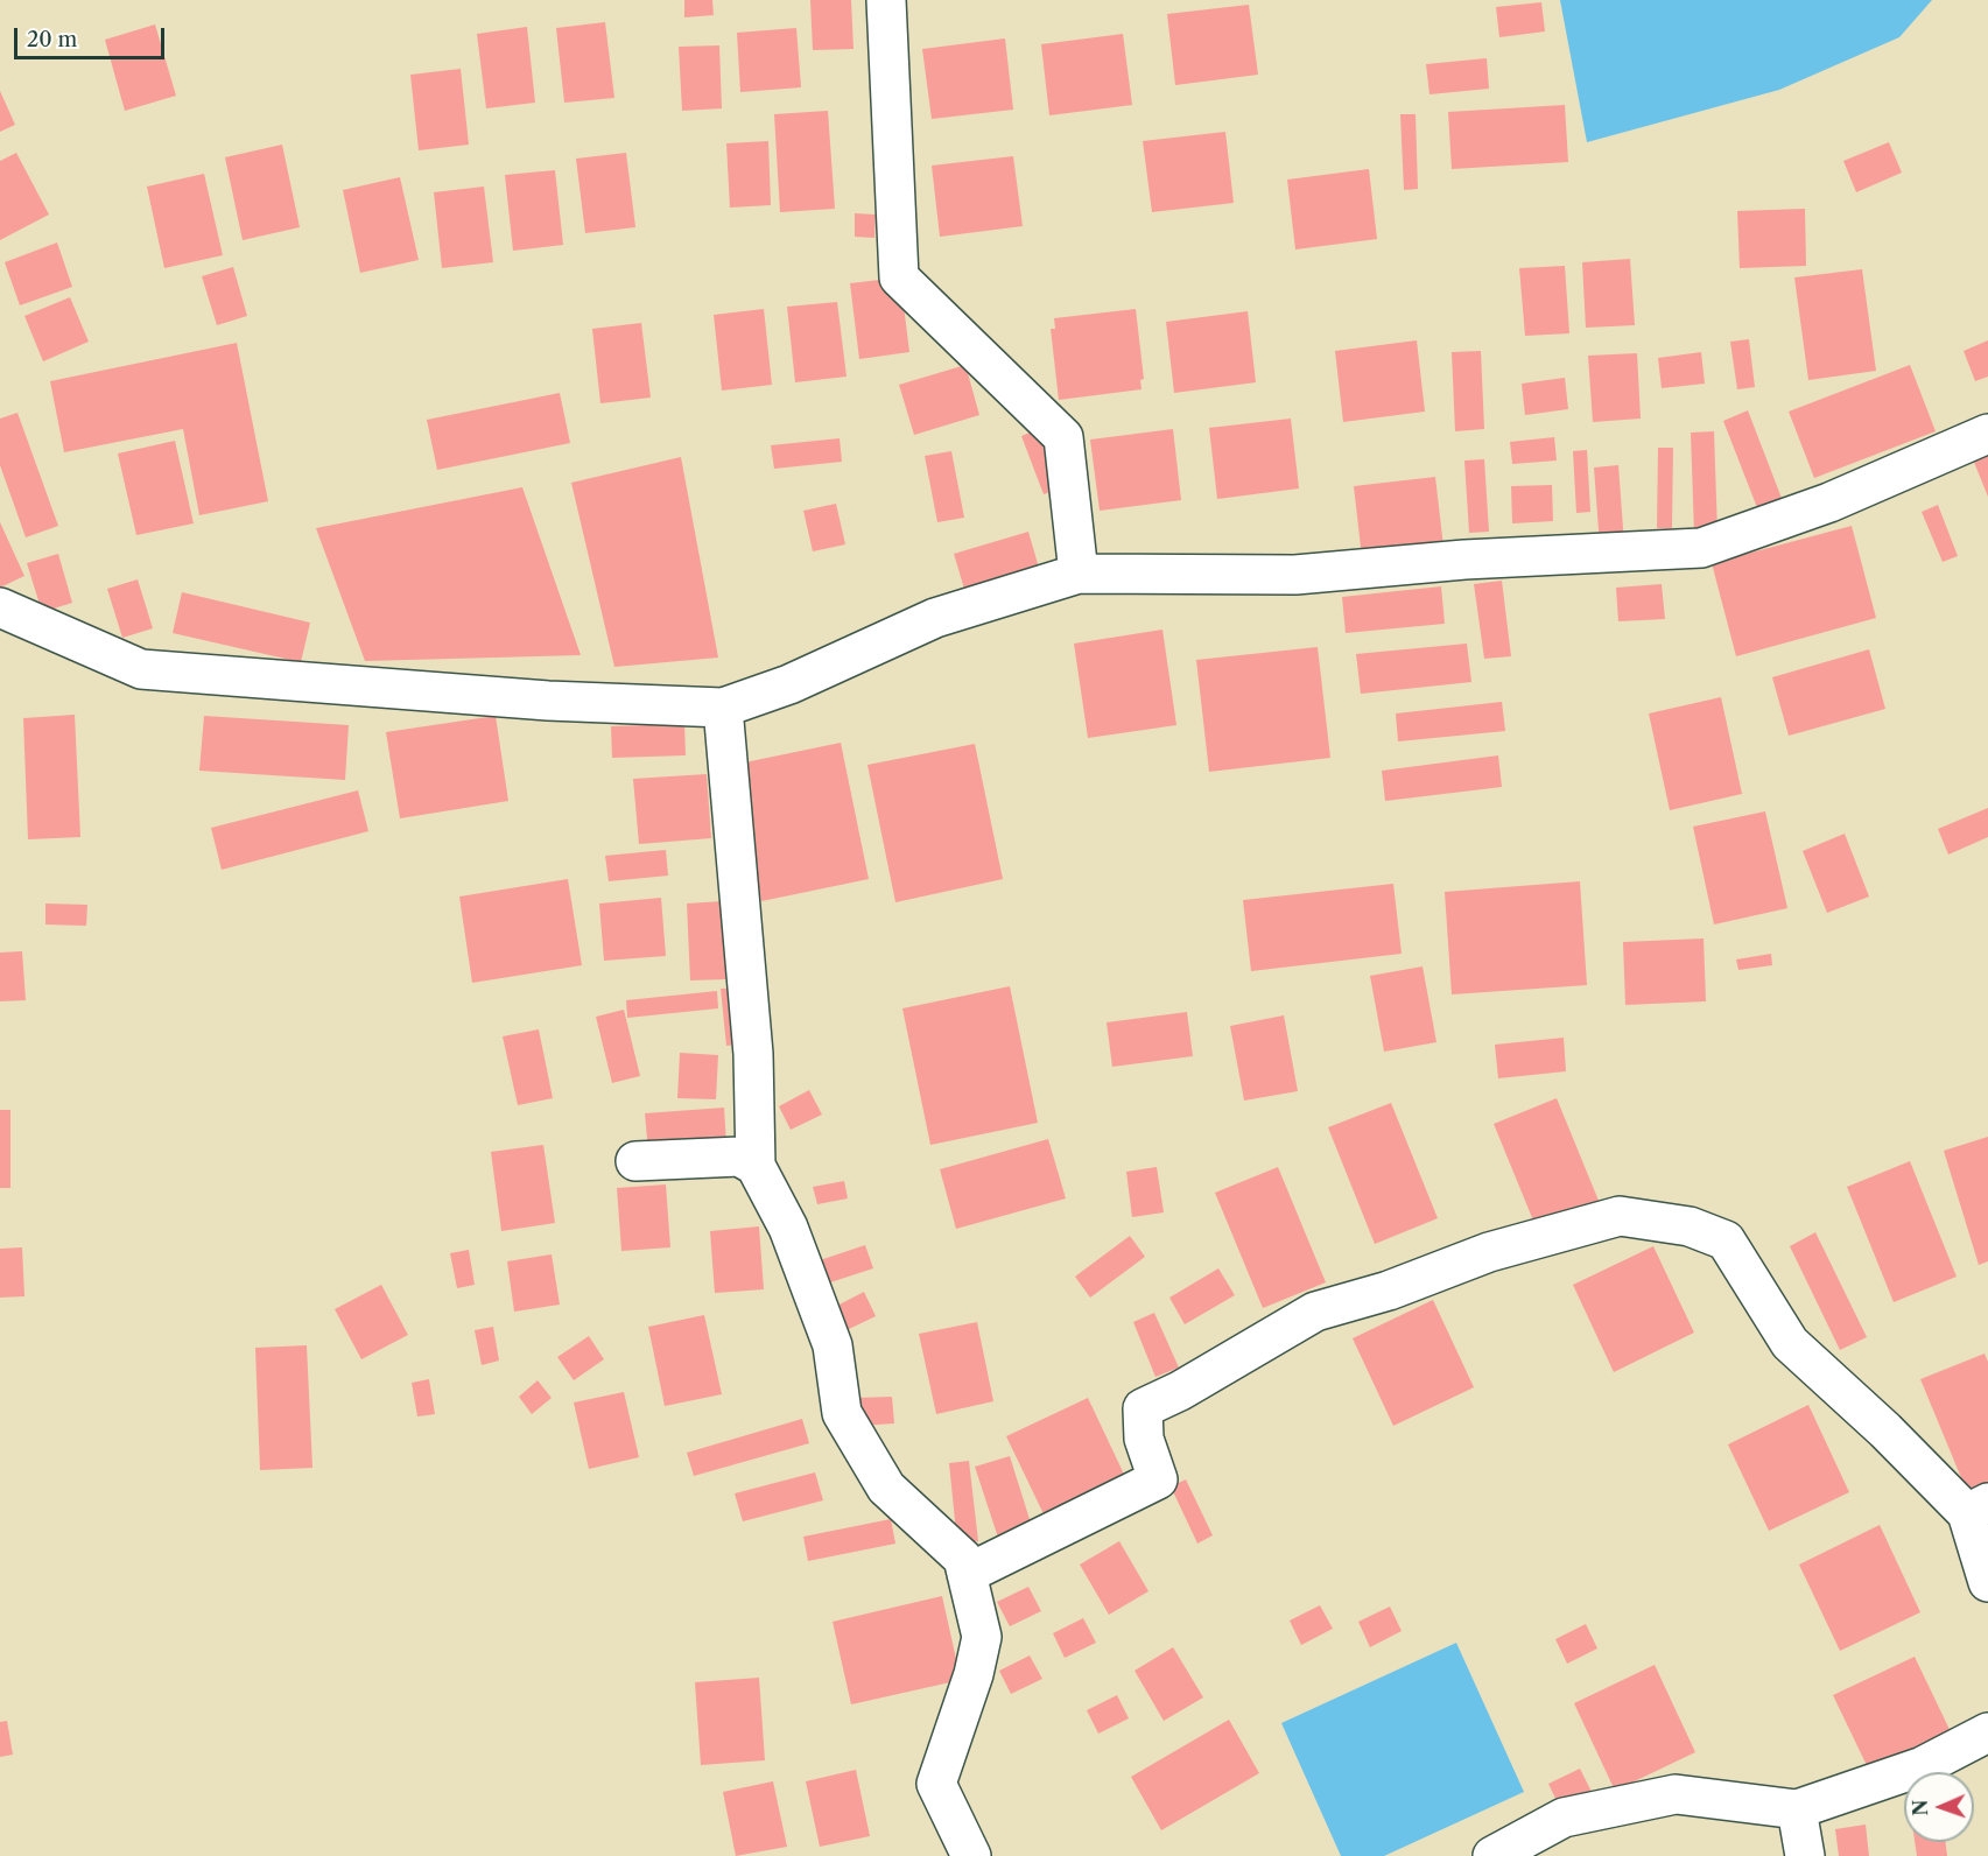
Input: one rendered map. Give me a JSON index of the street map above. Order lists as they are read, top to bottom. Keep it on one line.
{"scale_bar":"20 m","north":"left"}
